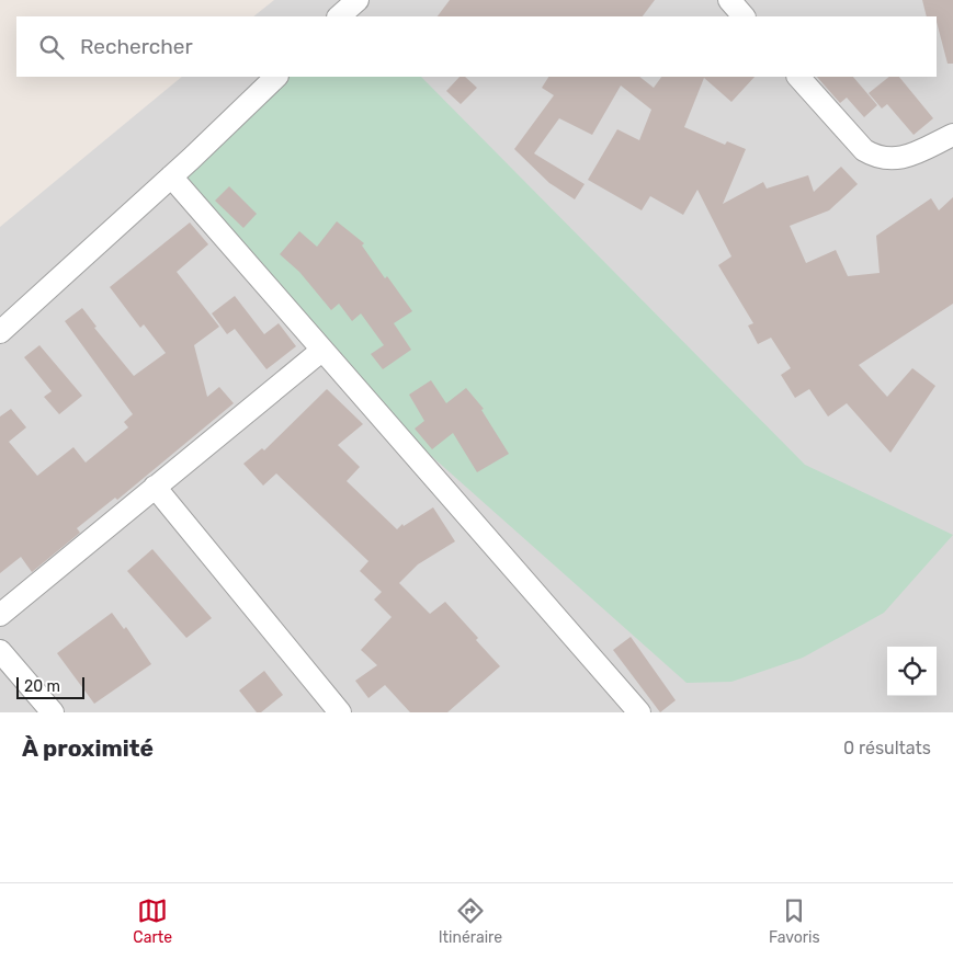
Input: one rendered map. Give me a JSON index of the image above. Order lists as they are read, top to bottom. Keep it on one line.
{"scale_bar":"20 m","page":{"search":"Rechercher","scale":"20 m","heading":["À proximité","0 résultats"],"nav":["Carte","Itinéraire","Favoris"]}}
